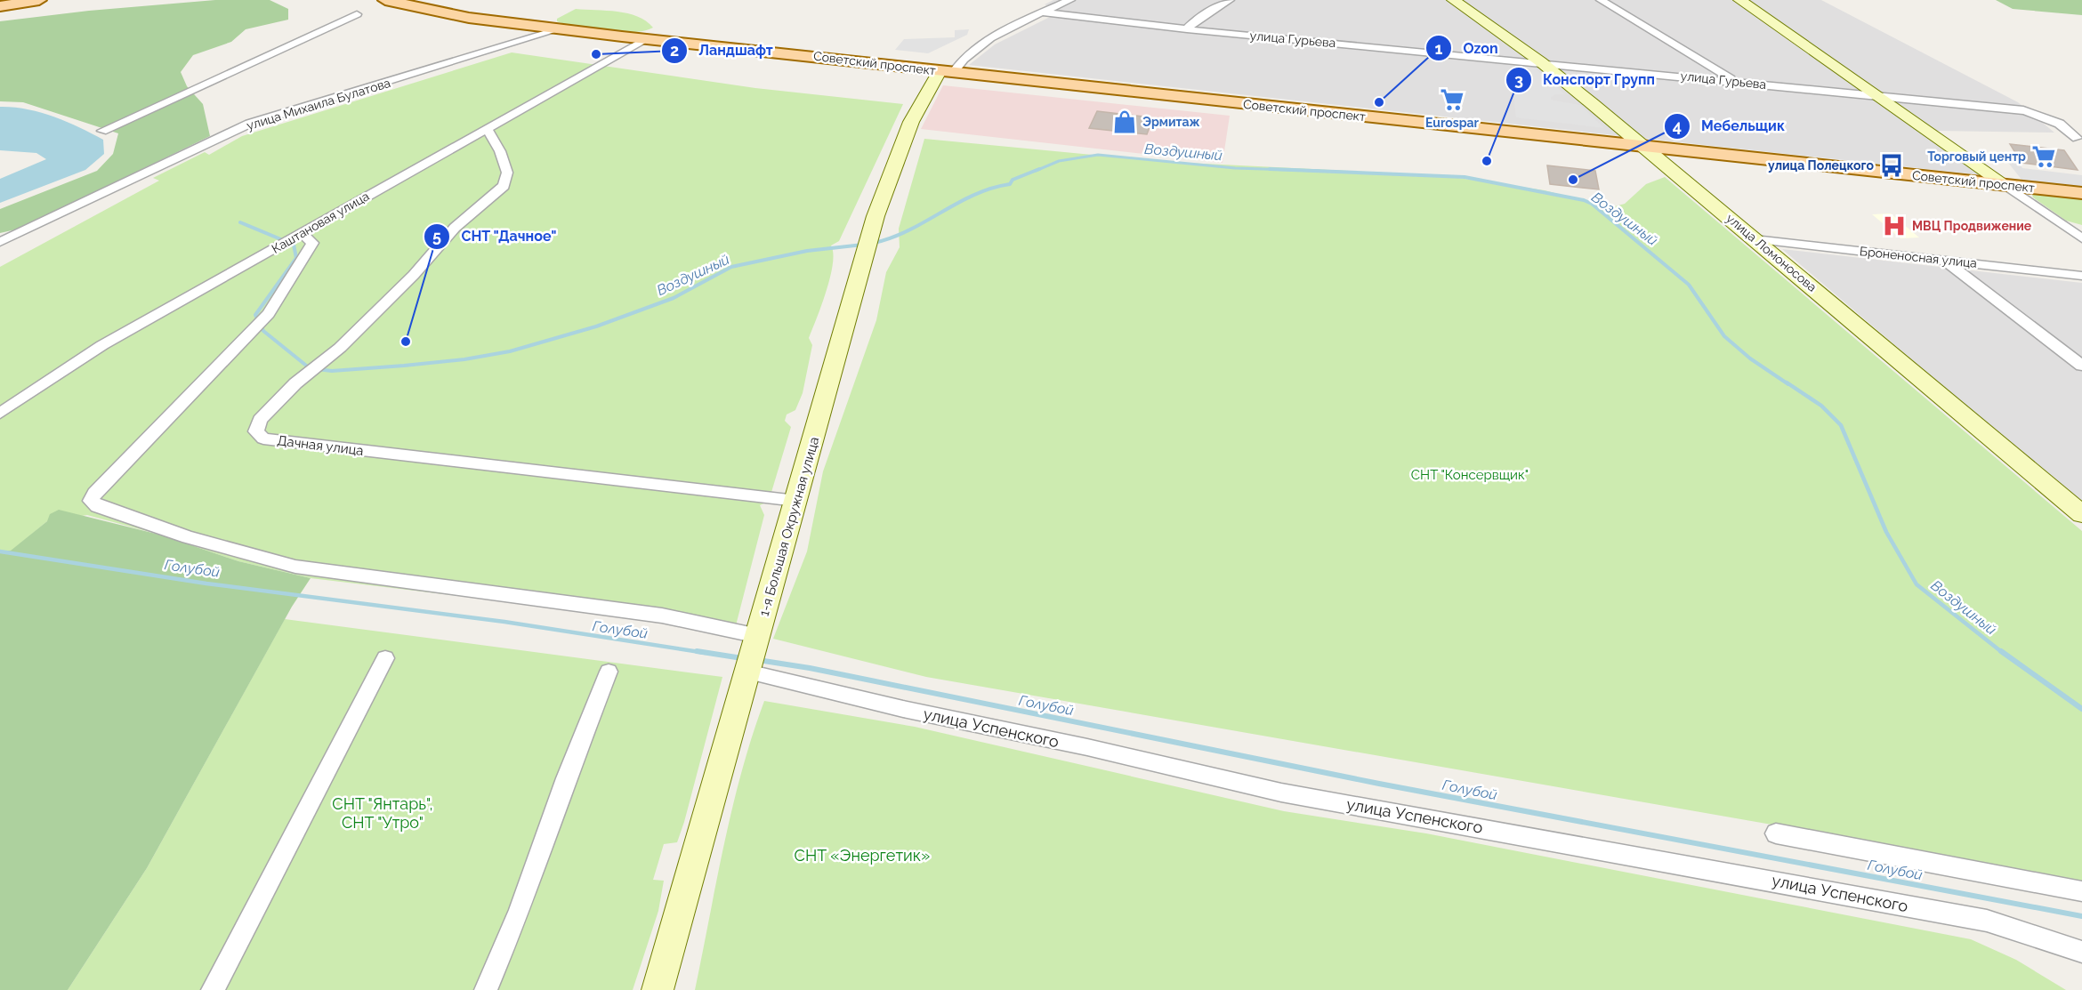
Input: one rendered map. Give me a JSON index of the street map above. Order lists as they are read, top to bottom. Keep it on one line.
{"streets":{"main road":["Советский проспект"],"street":["улица Гурьева","улица Михаила Булатова","Каштановая улица","улица Ломоносова","Броненосная улица","Дачная улица","1-я Большая Окружная улица","улица Успенского"]},"crossings":[["улица Гурьева","улица Ломоносова"],["Советский проспект","улица Михаила Булатова"],["Советский проспект","Каштановая улица"],["Советский проспект","улица Ломоносова"],["Советский проспект","1-я Большая Окружная улица"],["Каштановая улица","Дачная улица"],["улица Ломоносова","Броненосная улица"],["Дачная улица","1-я Большая Окружная улица"],["1-я Большая Окружная улица","улица Успенского"]],"water":["Воздушный","Голубой"],"parks":["СНТ \"Консервщик\"","СНТ \"Янтарь\", СНТ \"Утро\"","СНТ «Энергетик»"],"places":{"other":["Ландшафт","Ozon","Конспорт Групп","Мебельщик","СНТ \"Дачное\""],"supermarket":["Eurospar","Торговый центр"],"shop":["Эрмитаж"],"bus stop":["улица Полецкого"],"hospital":["МВЦ Продвижение"]}}
